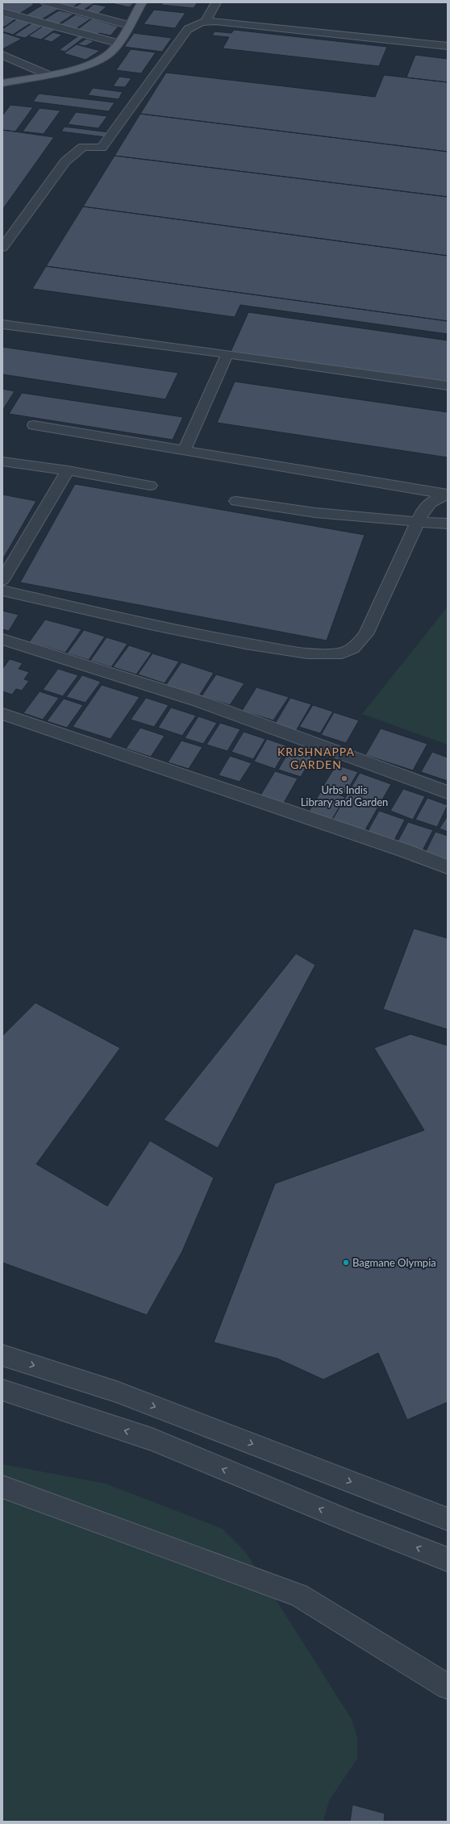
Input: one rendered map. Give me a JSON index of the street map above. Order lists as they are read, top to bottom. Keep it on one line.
{"districts":["KRISHNAPPA GARDEN"],"places":["Urbs Indis Library and Garden","Bagmane Olympia"]}
